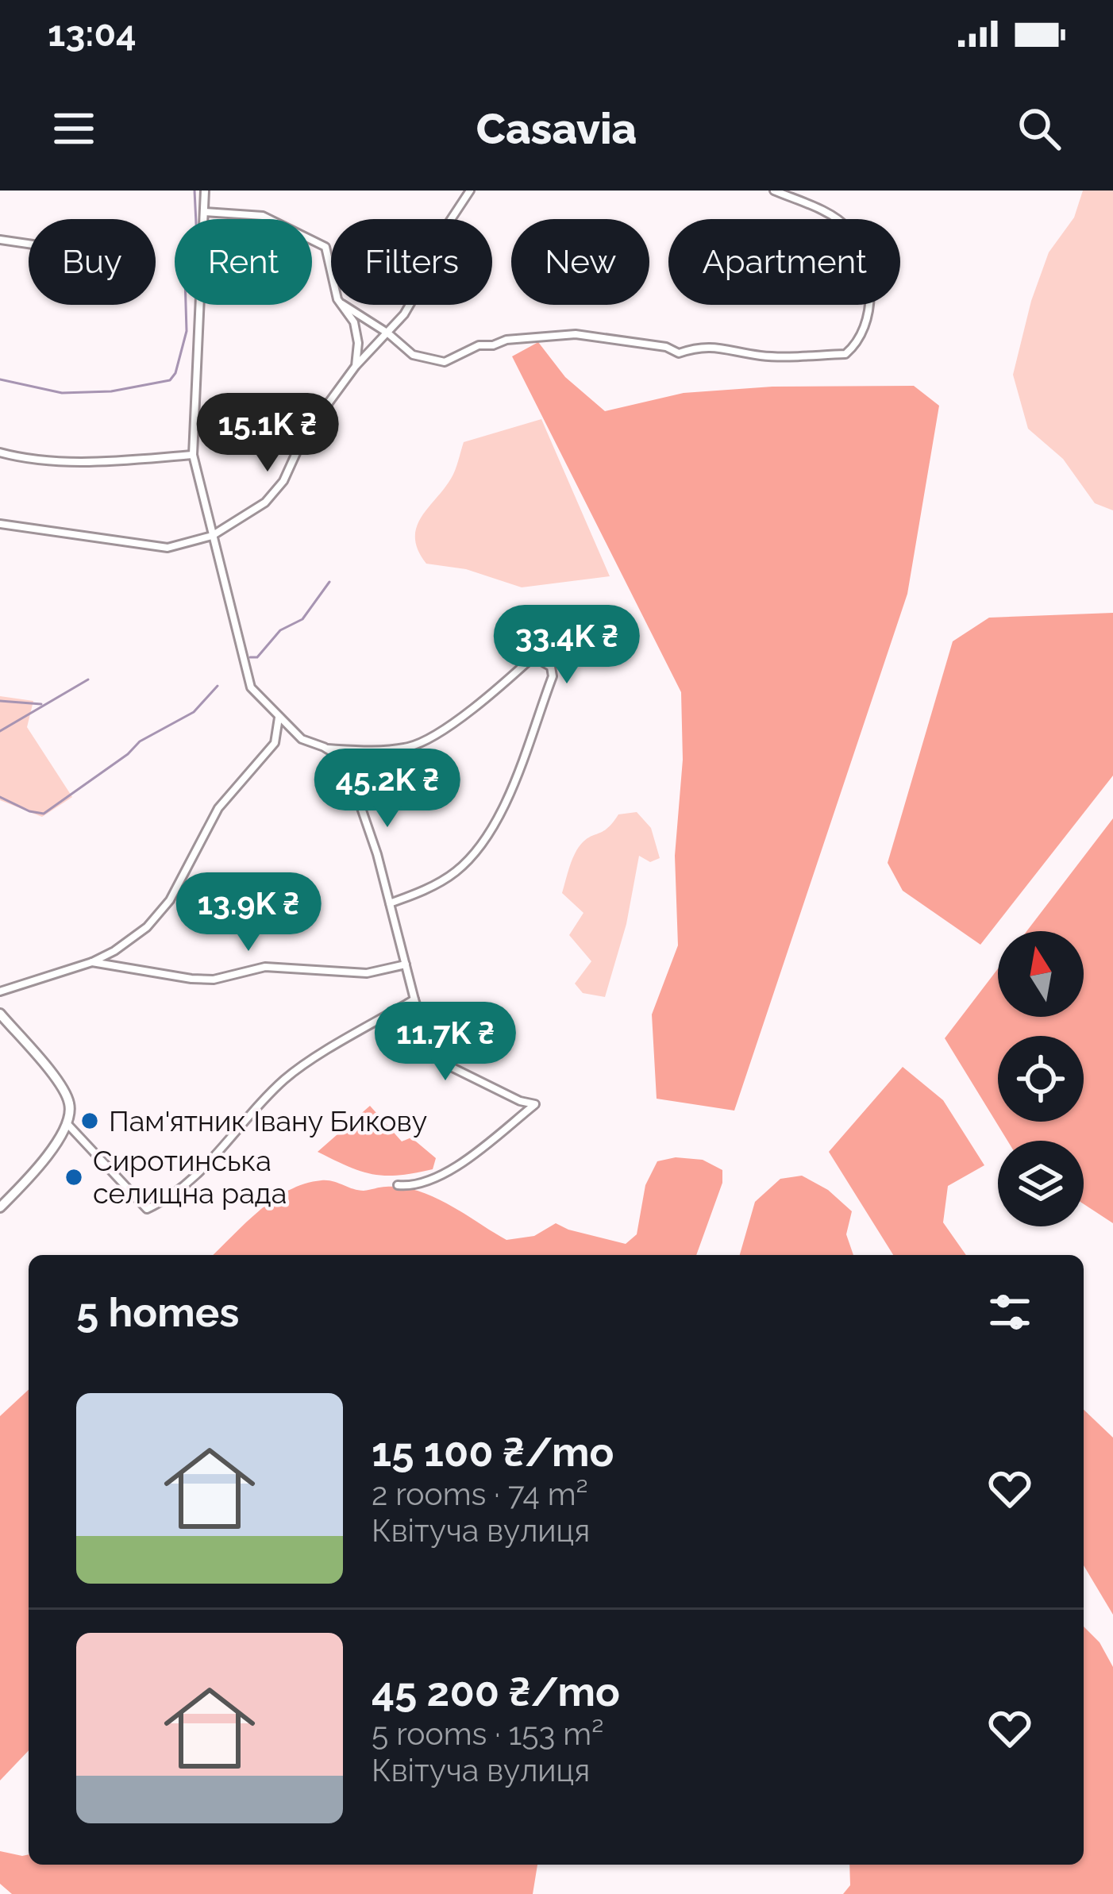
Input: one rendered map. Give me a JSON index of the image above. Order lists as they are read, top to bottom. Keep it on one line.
{"places":["Пам'ятник Івану Бикову","Сиротинська селищна рада"],"north":"top","page":{"status":"13:04","header":"Casavia","chip":["Buy","Rent","Filters","New","Apartment"],"price":["15.1K ₴","33.4K ₴","45.2K ₴","13.9K ₴","11.7K ₴"],"heading":"5 homes","list":[{"name":"15 100 ₴/mo","note":"2 rooms · 74 m² · Квітуча вулиця"},{"name":"45 200 ₴/mo","note":"5 rooms · 153 m² · Квітуча вулиця"}]}}
